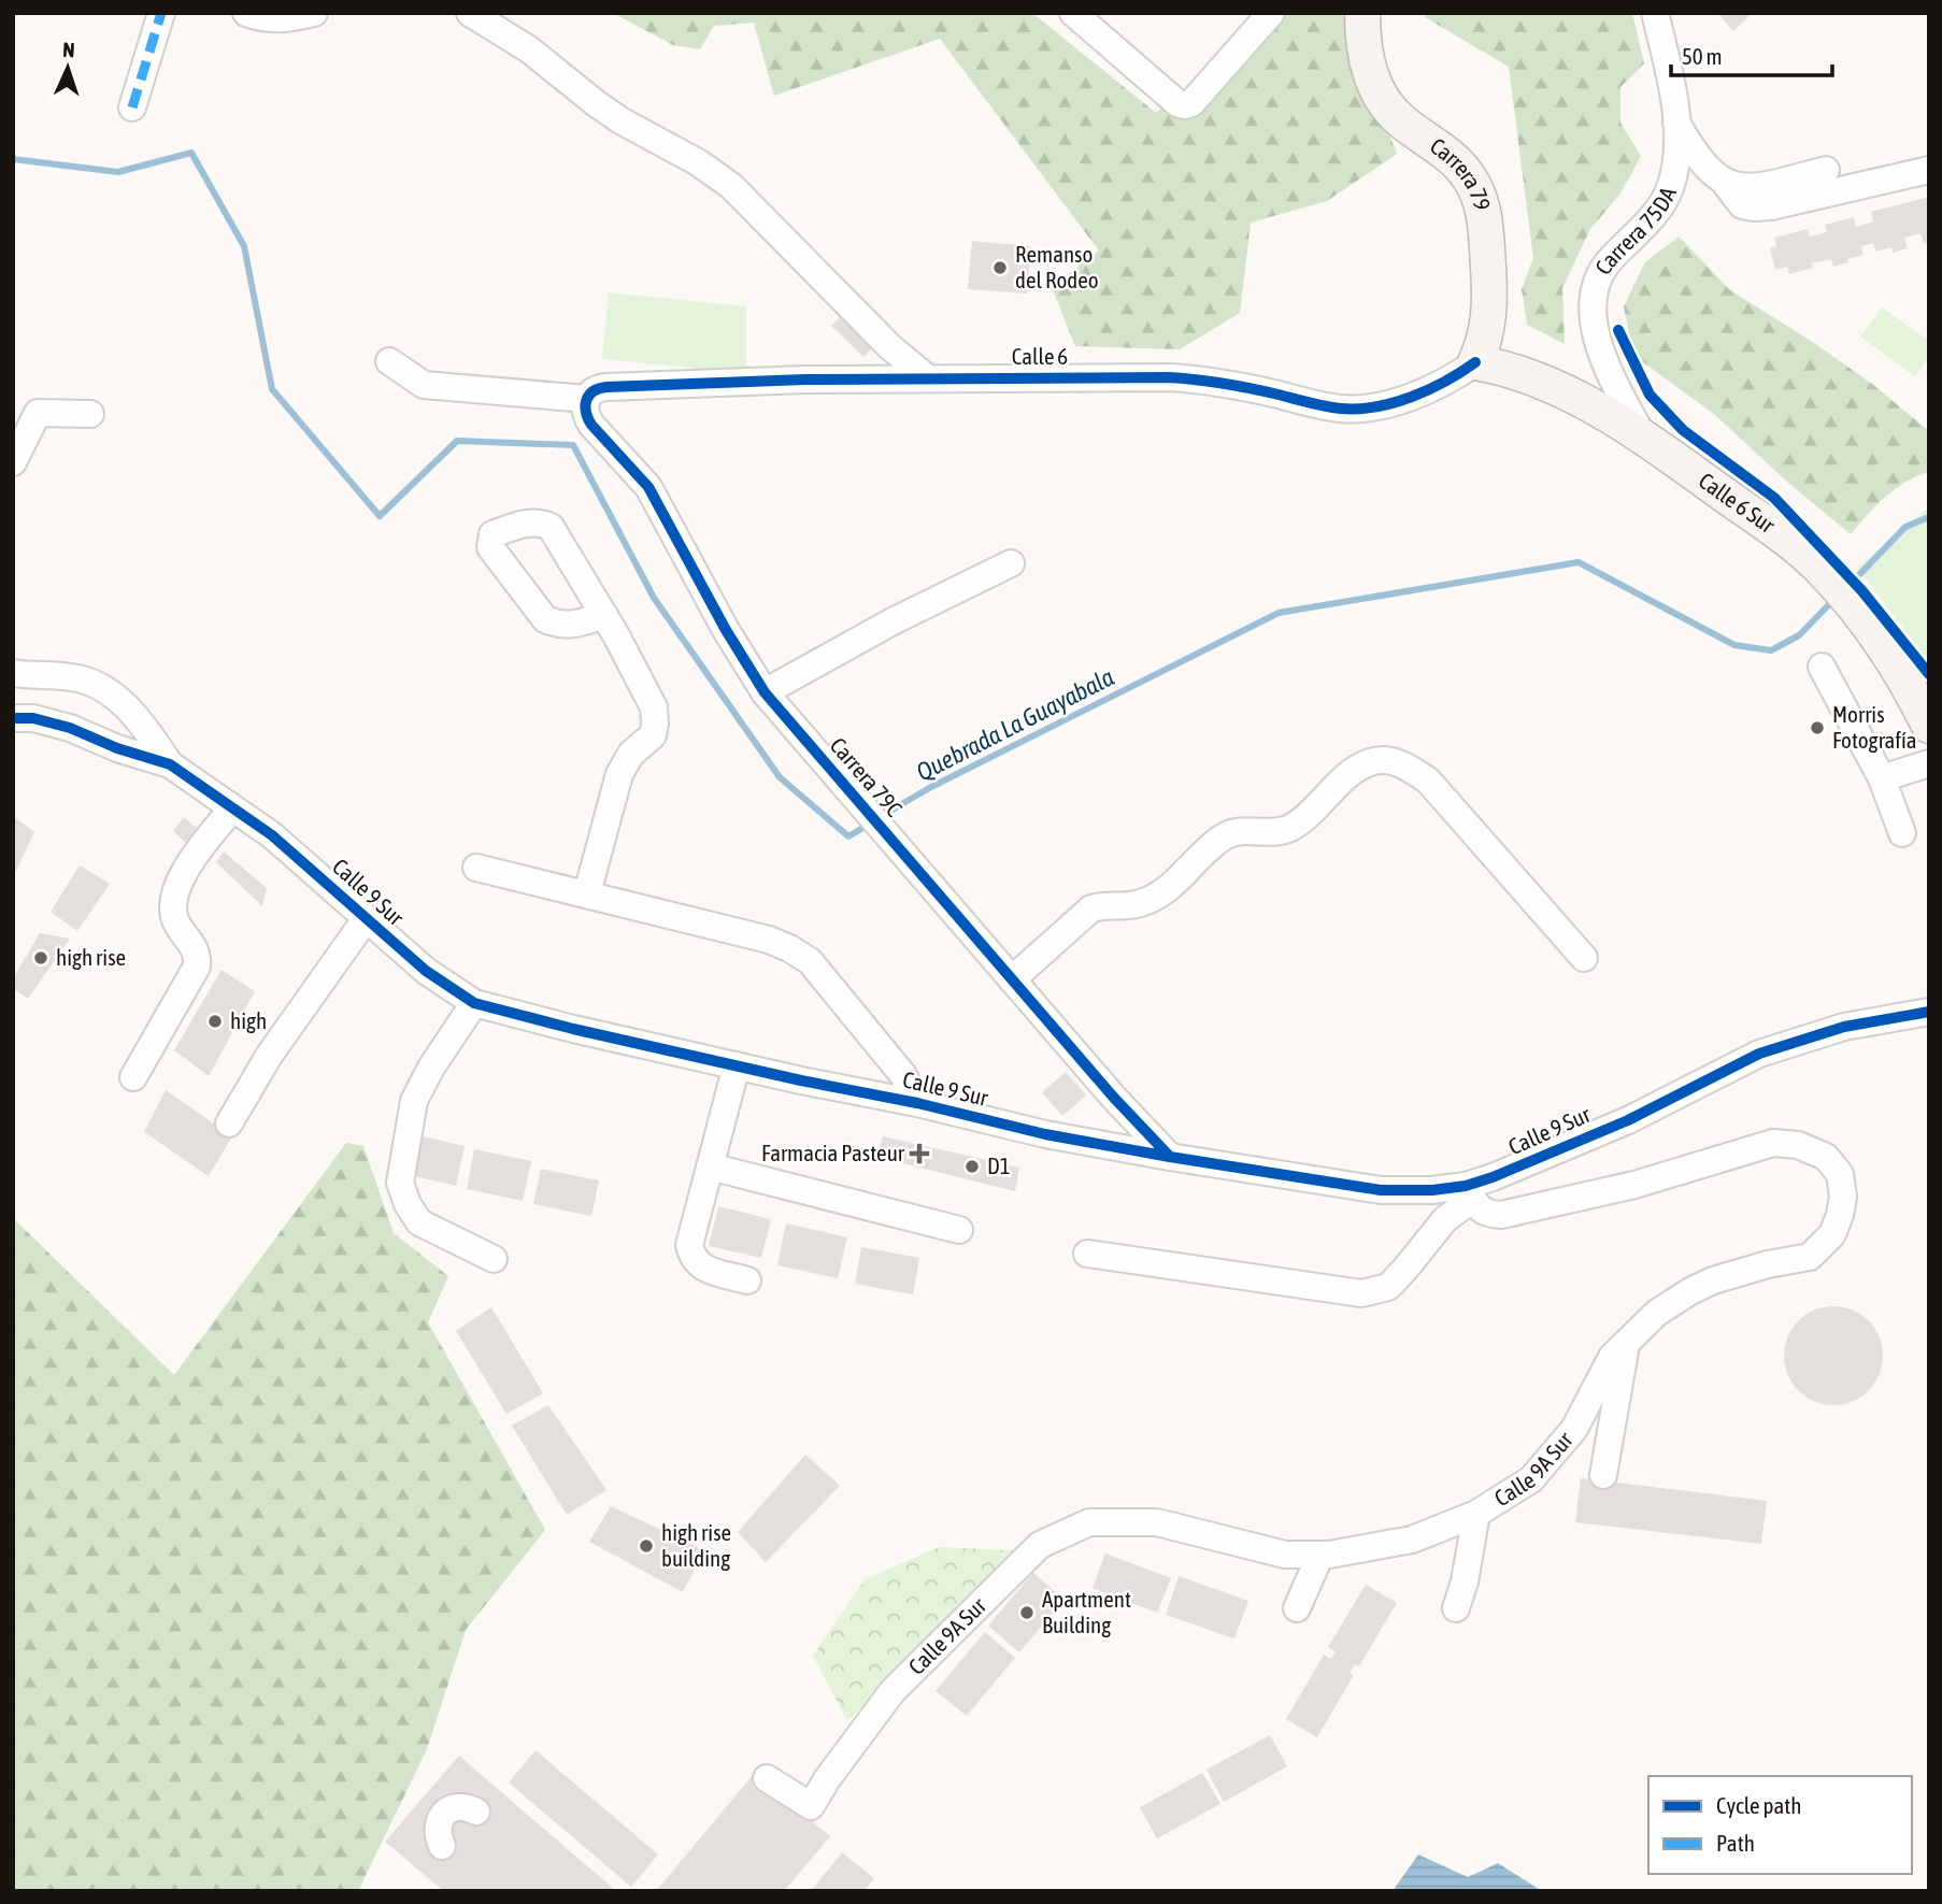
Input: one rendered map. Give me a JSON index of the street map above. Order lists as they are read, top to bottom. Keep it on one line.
{"streets":{"main road":["Carrera 79","Calle 6 Sur"],"street":["Carrera 75DA","Calle 6","Carrera 79C","Calle 9 Sur","Calle 9A Sur"]},"crossings":[["Carrera 79","Calle 6"],["Carrera 79","Calle 6 Sur"],["Carrera 75DA","Calle 6 Sur"],["Calle 6","Calle 6 Sur"],["Calle 6","Carrera 79C"],["Carrera 79C","Calle 9 Sur"],["Calle 9 Sur","Calle 9A Sur"]],"water":["Quebrada La Guayabala"],"places":{"other":["Remanso del Rodeo","Morris Fotografía","high rise","high","D1","high rise building","Apartment Building"],"health":["Farmacia Pasteur"]},"legend":["Cycle path","Path"],"scale_bar":"50 m","north":"top"}
